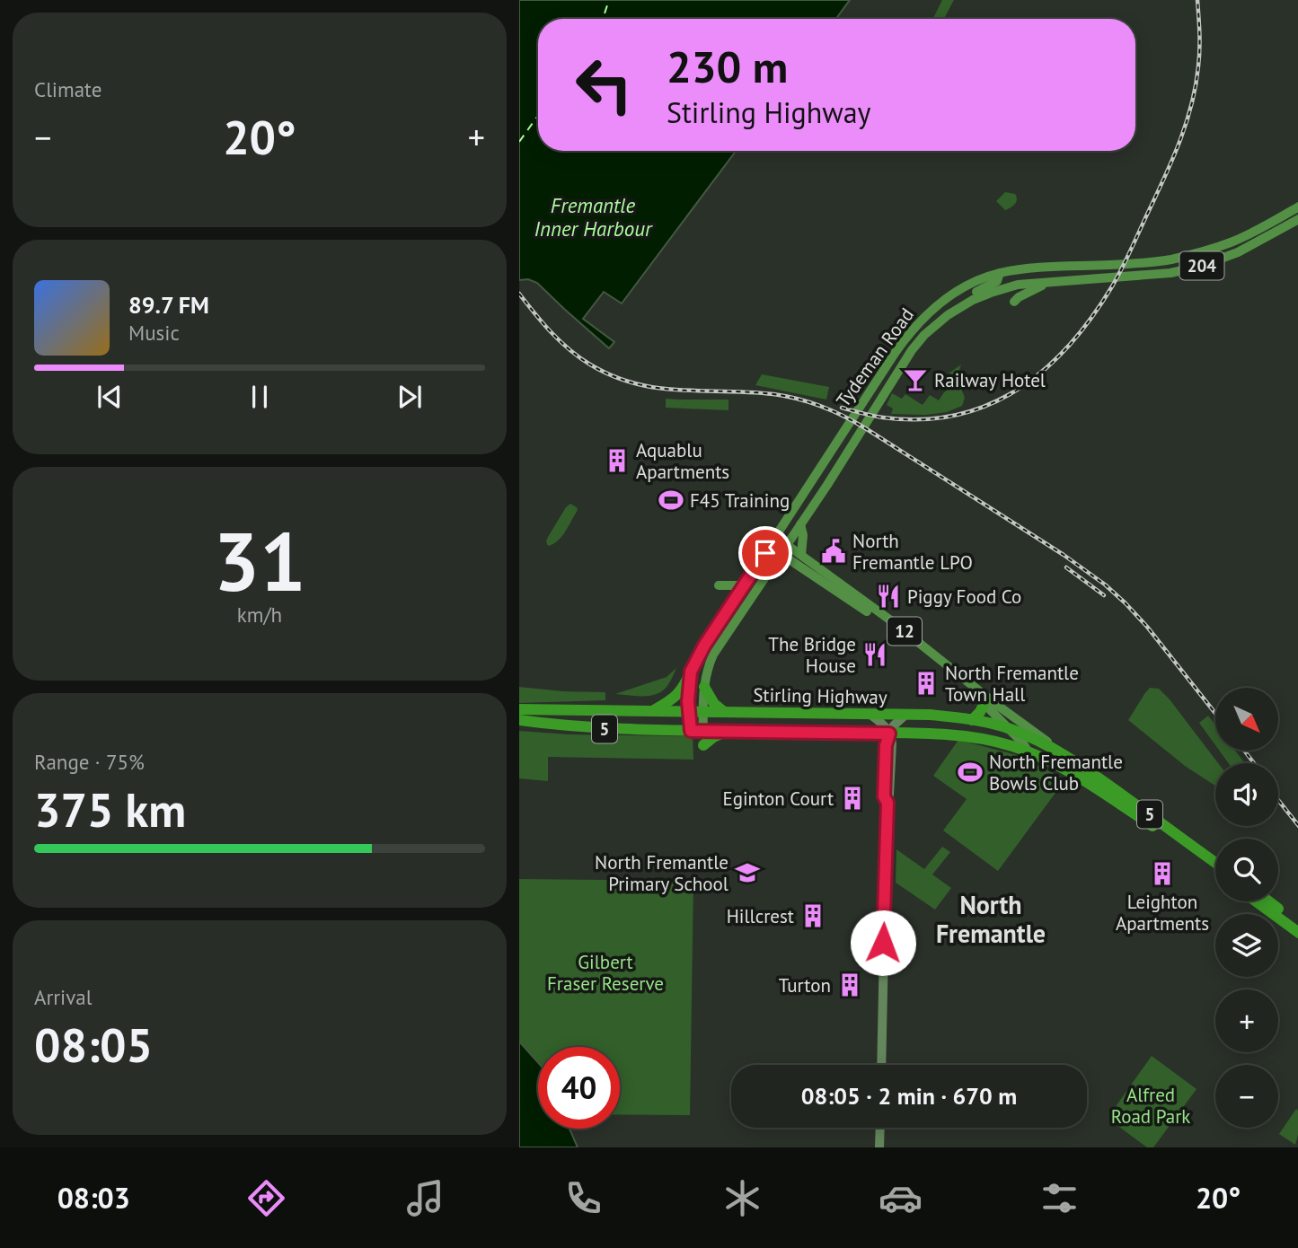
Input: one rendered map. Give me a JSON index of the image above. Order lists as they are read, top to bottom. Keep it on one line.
{"streets":{"highway":["Stirling Highway","5"],"main road":["204","Tydeman Road","12"]},"crossings":[["Tydeman Road","12"],["Tydeman Road","Stirling Highway"],["12","Stirling Highway"]],"districts":["North Fremantle"],"water":["Fremantle Inner Harbour"],"parks":["Gilbert Fraser Reserve","Alfred Road Park"],"places":{"bar":["Railway Hotel"],"building":["Aquablu Apartments","North Fremantle Town Hall","Eginton Court","Leighton Apartments","Hillcrest","Turton"],"sports":["F45 Training","North Fremantle Bowls Club"],"public building":["North Fremantle LPO"],"restaurant":["Piggy Food Co","The Bridge House"],"school or university":["North Fremantle Primary School"]},"north":"bottom right","page":{"tile":["Climate",["31","km/h"],["Range · 75%","375 km"],["Arrival","08:05"]],"turn":["230 m","Stirling Highway"],"heat":["−","20°","+"],"song":["89.7 FM","Music"],"map_buttons":["+","−"],"limit":"40","trip":"08:05 · 2 min · 670 m","tabs":["08:03","20°"]}}
